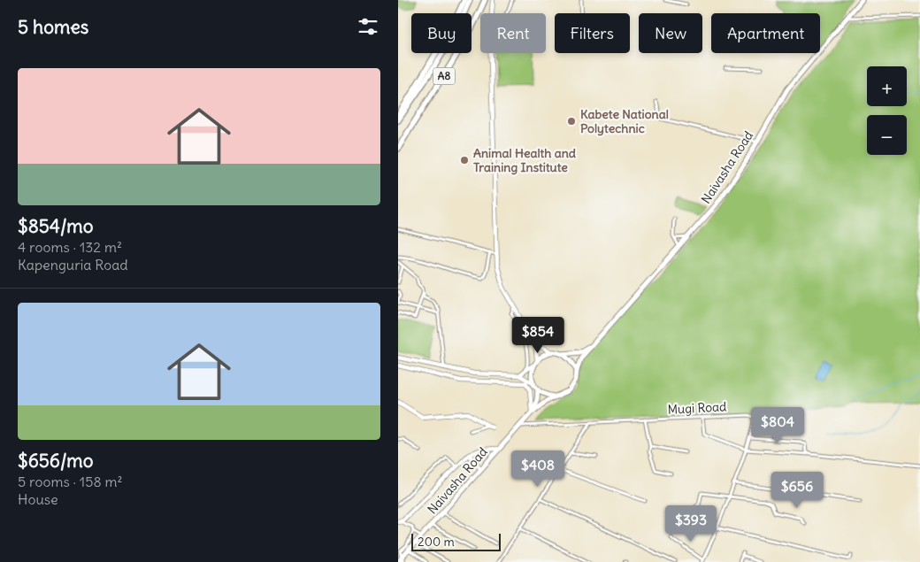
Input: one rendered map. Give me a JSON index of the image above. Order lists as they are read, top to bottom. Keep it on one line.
{"streets":{"highway":["A8"],"main road":["Naivasha Road"],"street":["Mugi Road"]},"crossings":[["Naivasha Road","Mugi Road"]],"places":["Kabete National Polytechnic","Animal Health and Training Institute"],"scale_bar":"200 m","page":{"heading":"5 homes","chip":["Buy","Rent","Filters","New","Apartment"],"list":[{"name":"$854/mo","note":"4 rooms · 132 m² · Kapenguria Road"},{"name":"$656/mo","note":"5 rooms · 158 m² · House"}],"map_buttons":["+","−"],"price":["$854","$804","$408","$656","$393"],"scale":"200 m"}}
